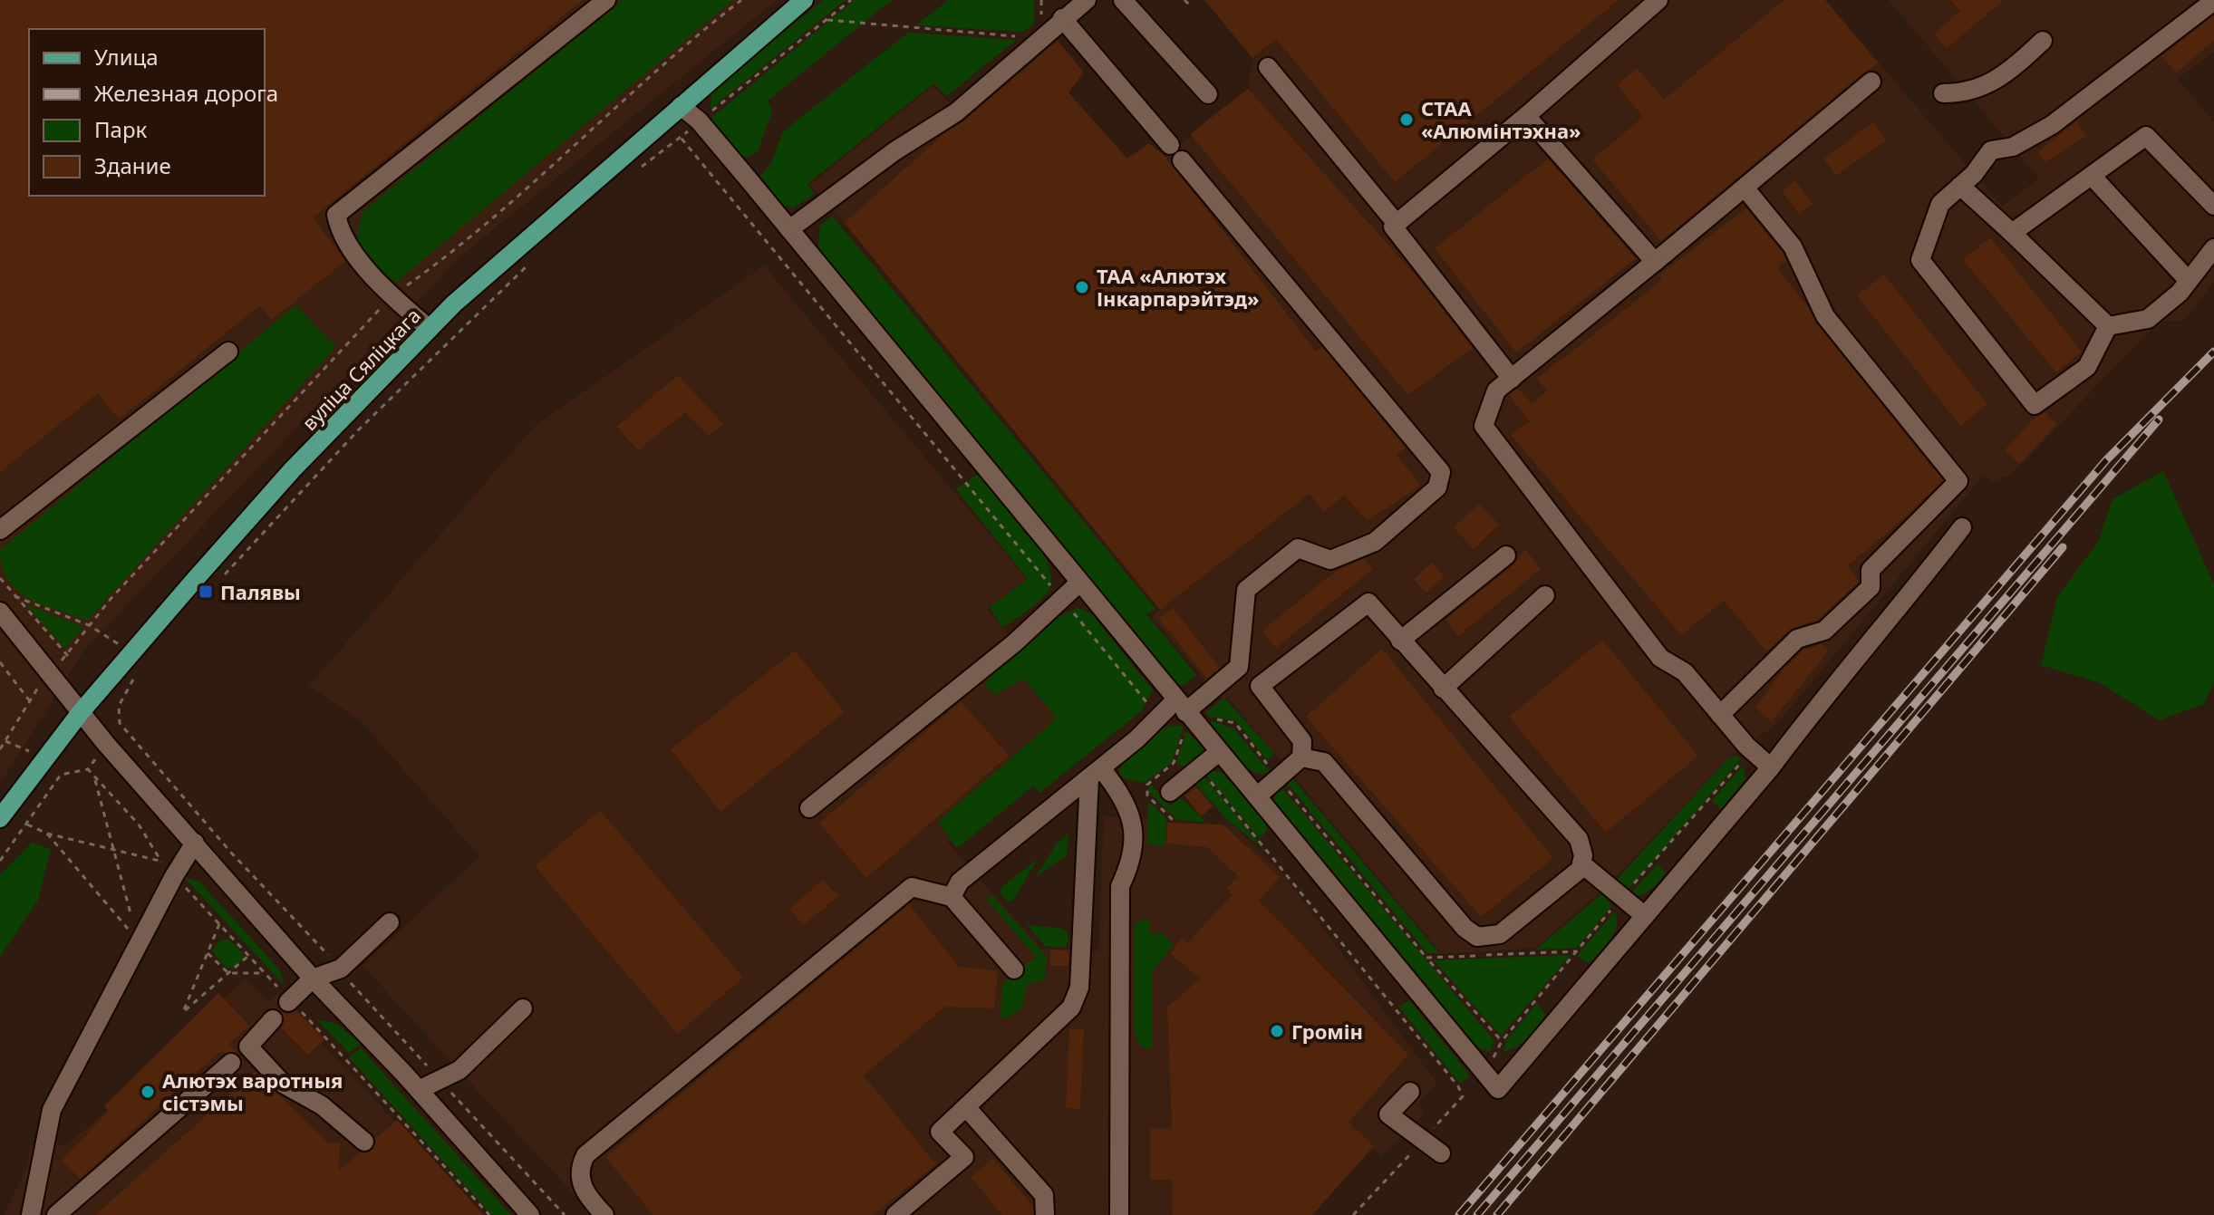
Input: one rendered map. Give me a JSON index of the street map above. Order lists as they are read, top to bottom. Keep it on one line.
{"streets":{"main road":["вуліца Сяліцкага"]},"places":{"other":["СТАА «Алюмінтэхна»","ТАА «Алютэх Інкарпарэйтэд»","Громін","Алютэх варотныя сістэмы"],"transit":["Палявы"]},"legend":["Улица","Железная дорога","Парк","Здание"]}
